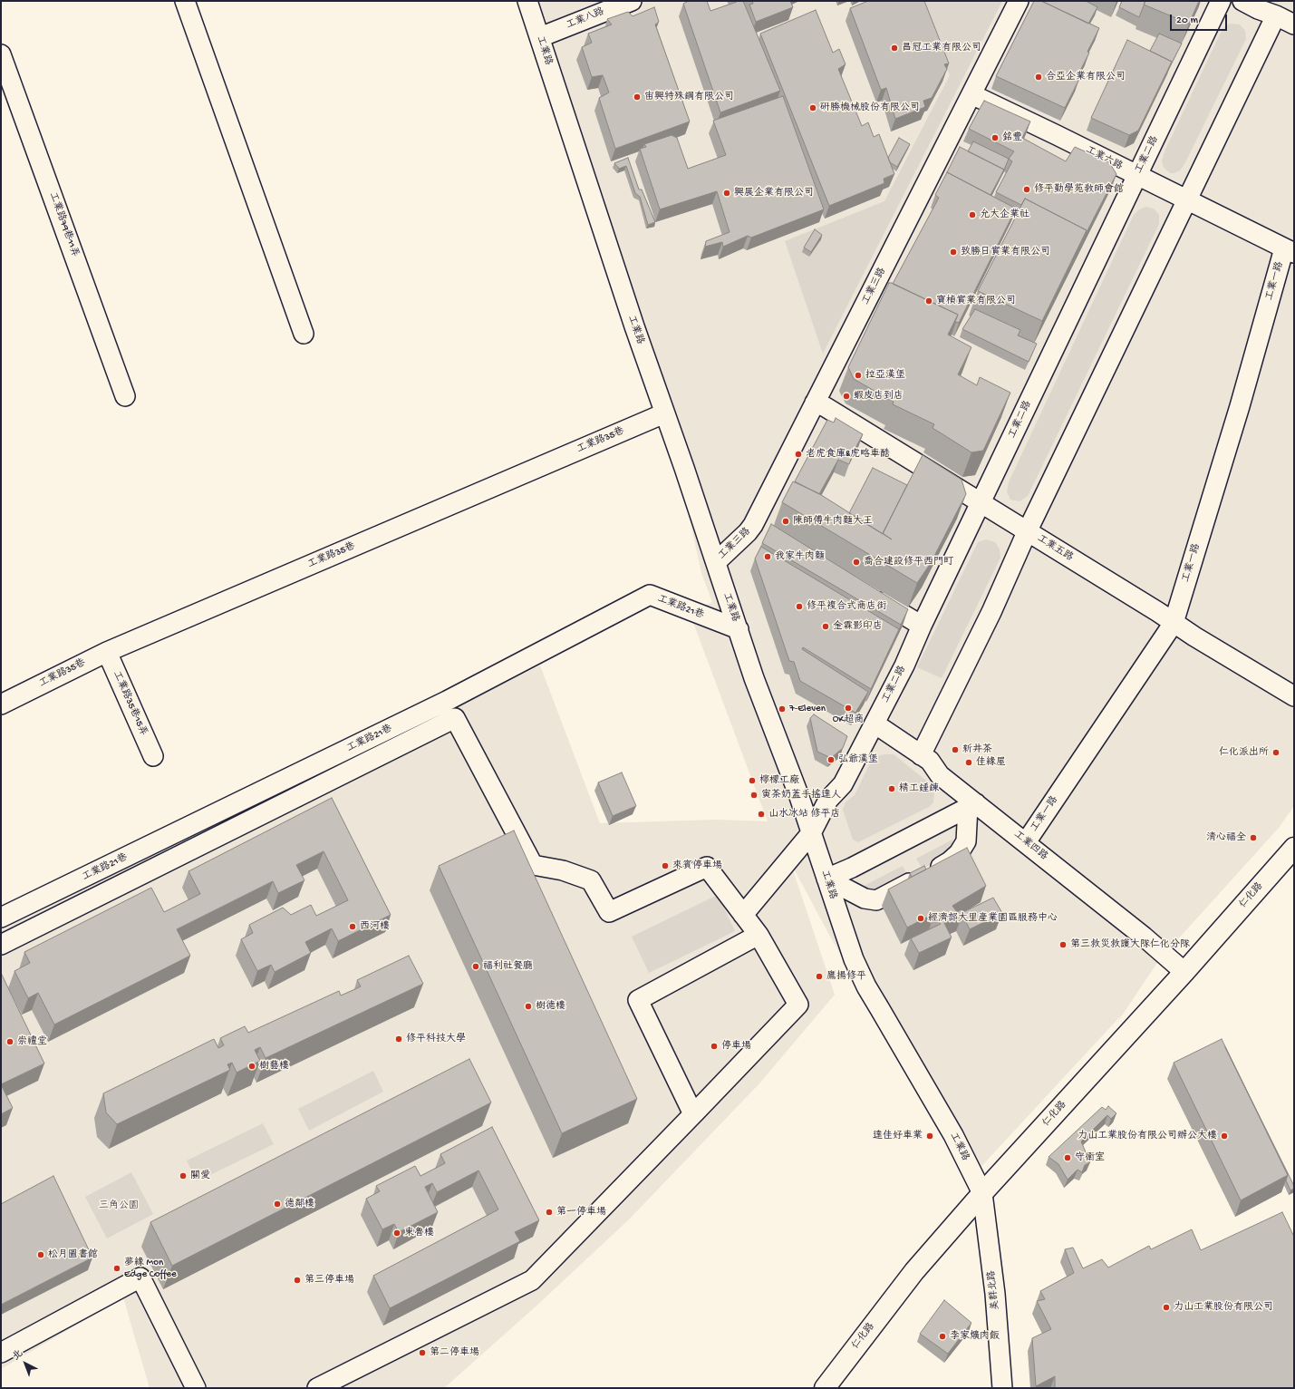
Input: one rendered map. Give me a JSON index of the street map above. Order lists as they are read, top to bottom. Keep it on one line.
{"streets":{"main road":["仁化路"],"street":["工業八路","工業路","工業二路","工業六路","工業路79巷11弄","工業一路","工業三路","工業路35巷","工業五路","工業路21巷","工業路35巷15弄","工業四路","美群北路"]},"crossings":[["工業八路","工業路"],["工業路","工業二路"],["工業路","工業三路"],["工業路","工業路35巷"],["工業路","工業路21巷"],["工業路","仁化路"],["工業路","美群北路"],["工業二路","工業六路"],["工業二路","工業五路"],["工業二路","工業四路"],["工業六路","工業一路"],["工業六路","工業三路"],["工業一路","工業五路"],["工業一路","工業四路"],["工業三路","工業五路"],["工業路35巷","工業路35巷15弄"],["工業四路","仁化路"],["仁化路","美群北路"]],"parks":["三角公園"],"places":["昌冠工業有限公司","合亞企業有限公司","宙興特殊鋼有限公司","研勝機械股份有限公司","銘豐","修平勤學苑教師會館","興展企業有限公司","允大企業社","致勝日實業有限公司","寶楨實業有限公司","拉亞漢堡","蝦皮店到店","老虎食庫&虎略車酷","陳師傅牛肉麵大王","我家牛肉麵","喬合建設修平西門町","修平複合式商店街","金霖影印店","OK超商","7-Eleven","新井茶","仁化派出所","弘爺漢堡","佳緣屋","檸檬工廠","精工錘鍊","寅茶奶蓋手搖達人","山水冰站 修平店","清心福全","來賓停車場","經濟部大里產業園區服務中心","西河樓","第三救災救護大隊仁化分隊","福利社餐廳","鷹揚修平","樹德樓","修平科技大學","崇禮堂","停車場","樹藝樓","達佳好車業","力山工業股份有限公司辦公大樓","守衛室","關愛","德鄰樓","第一停車場","東魯樓","松月圖書館","夢緣 Mon Edge Coffee","第三停車場","力山工業股份有限公司","李家爌肉飯","第二停車場"],"scale_bar":"20 m","north":"top left"}
